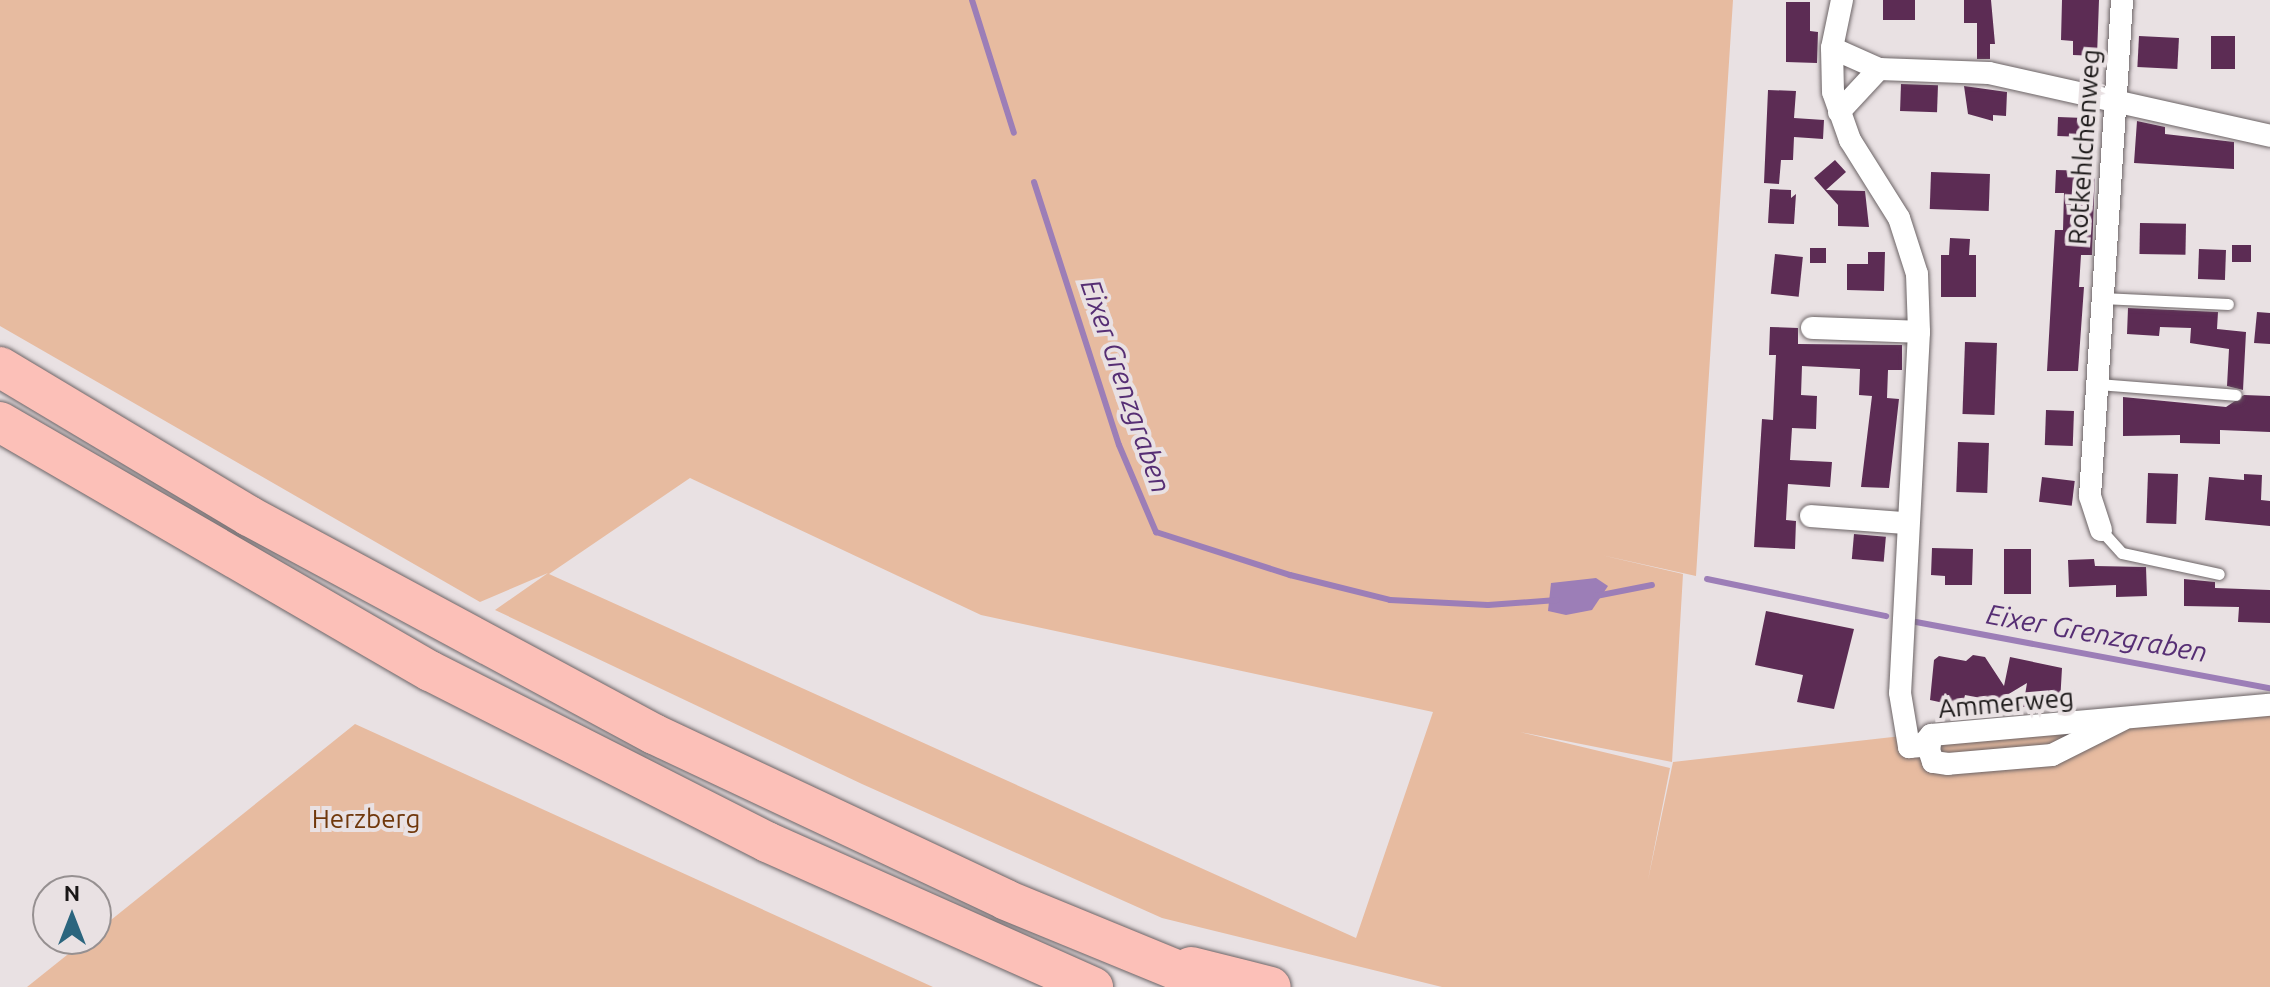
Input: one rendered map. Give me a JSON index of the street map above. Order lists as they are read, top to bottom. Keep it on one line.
{"streets":{"street":["Rotkehlchenweg","Ammerweg"]},"water":["Eixer Grenzgraben"],"parks":["Herzberg"],"north":"top"}
